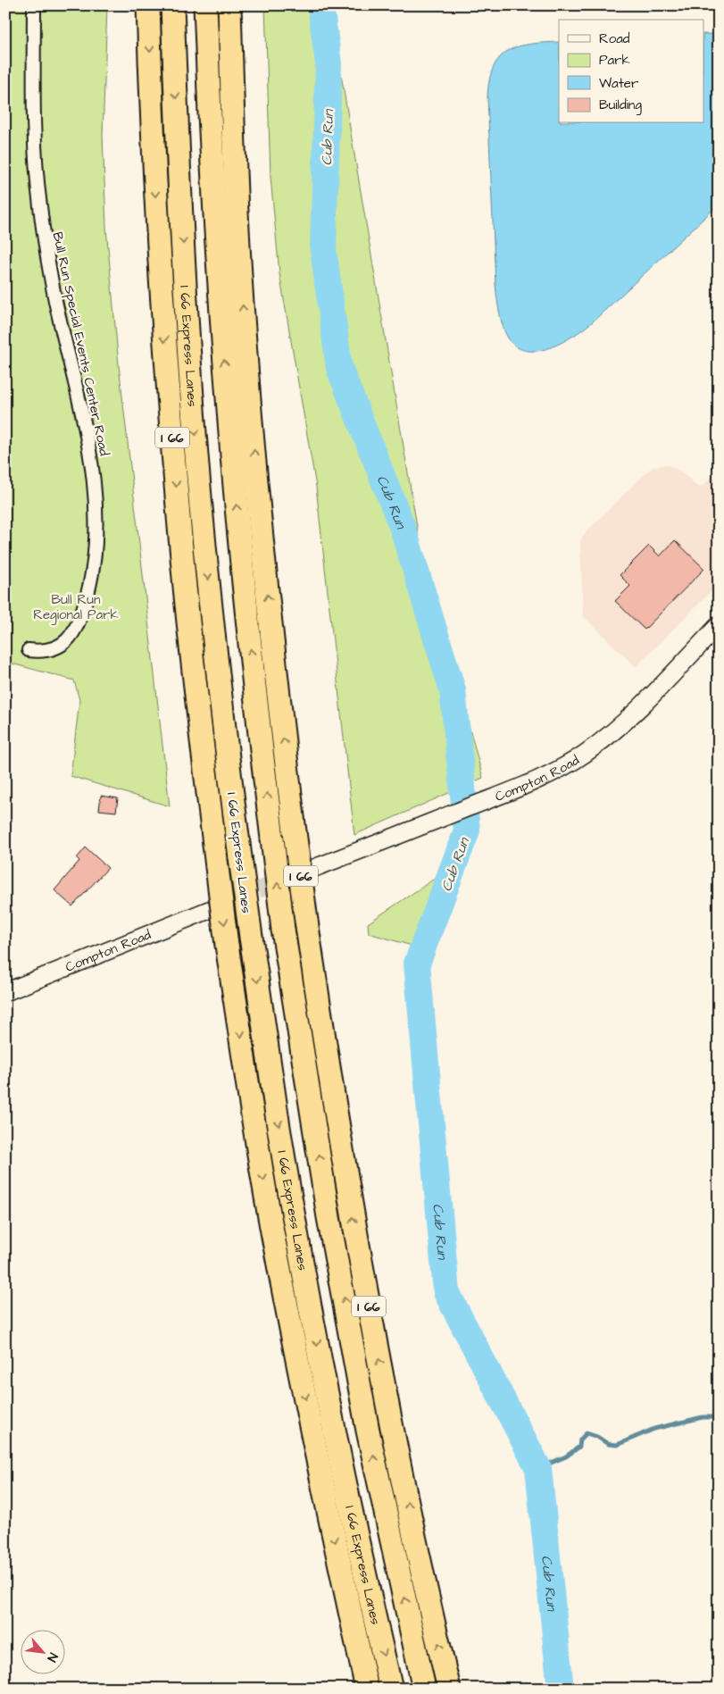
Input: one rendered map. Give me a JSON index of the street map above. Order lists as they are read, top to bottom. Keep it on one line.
{"streets":{"highway":["I 66 Express Lanes","I 66"],"street":["Bull Run Special Events Center Road","Compton Road"]},"water":["Cub Run"],"parks":["Bull Run Regional Park"],"legend":["Road","Park","Water","Building"],"north":"bottom right"}
